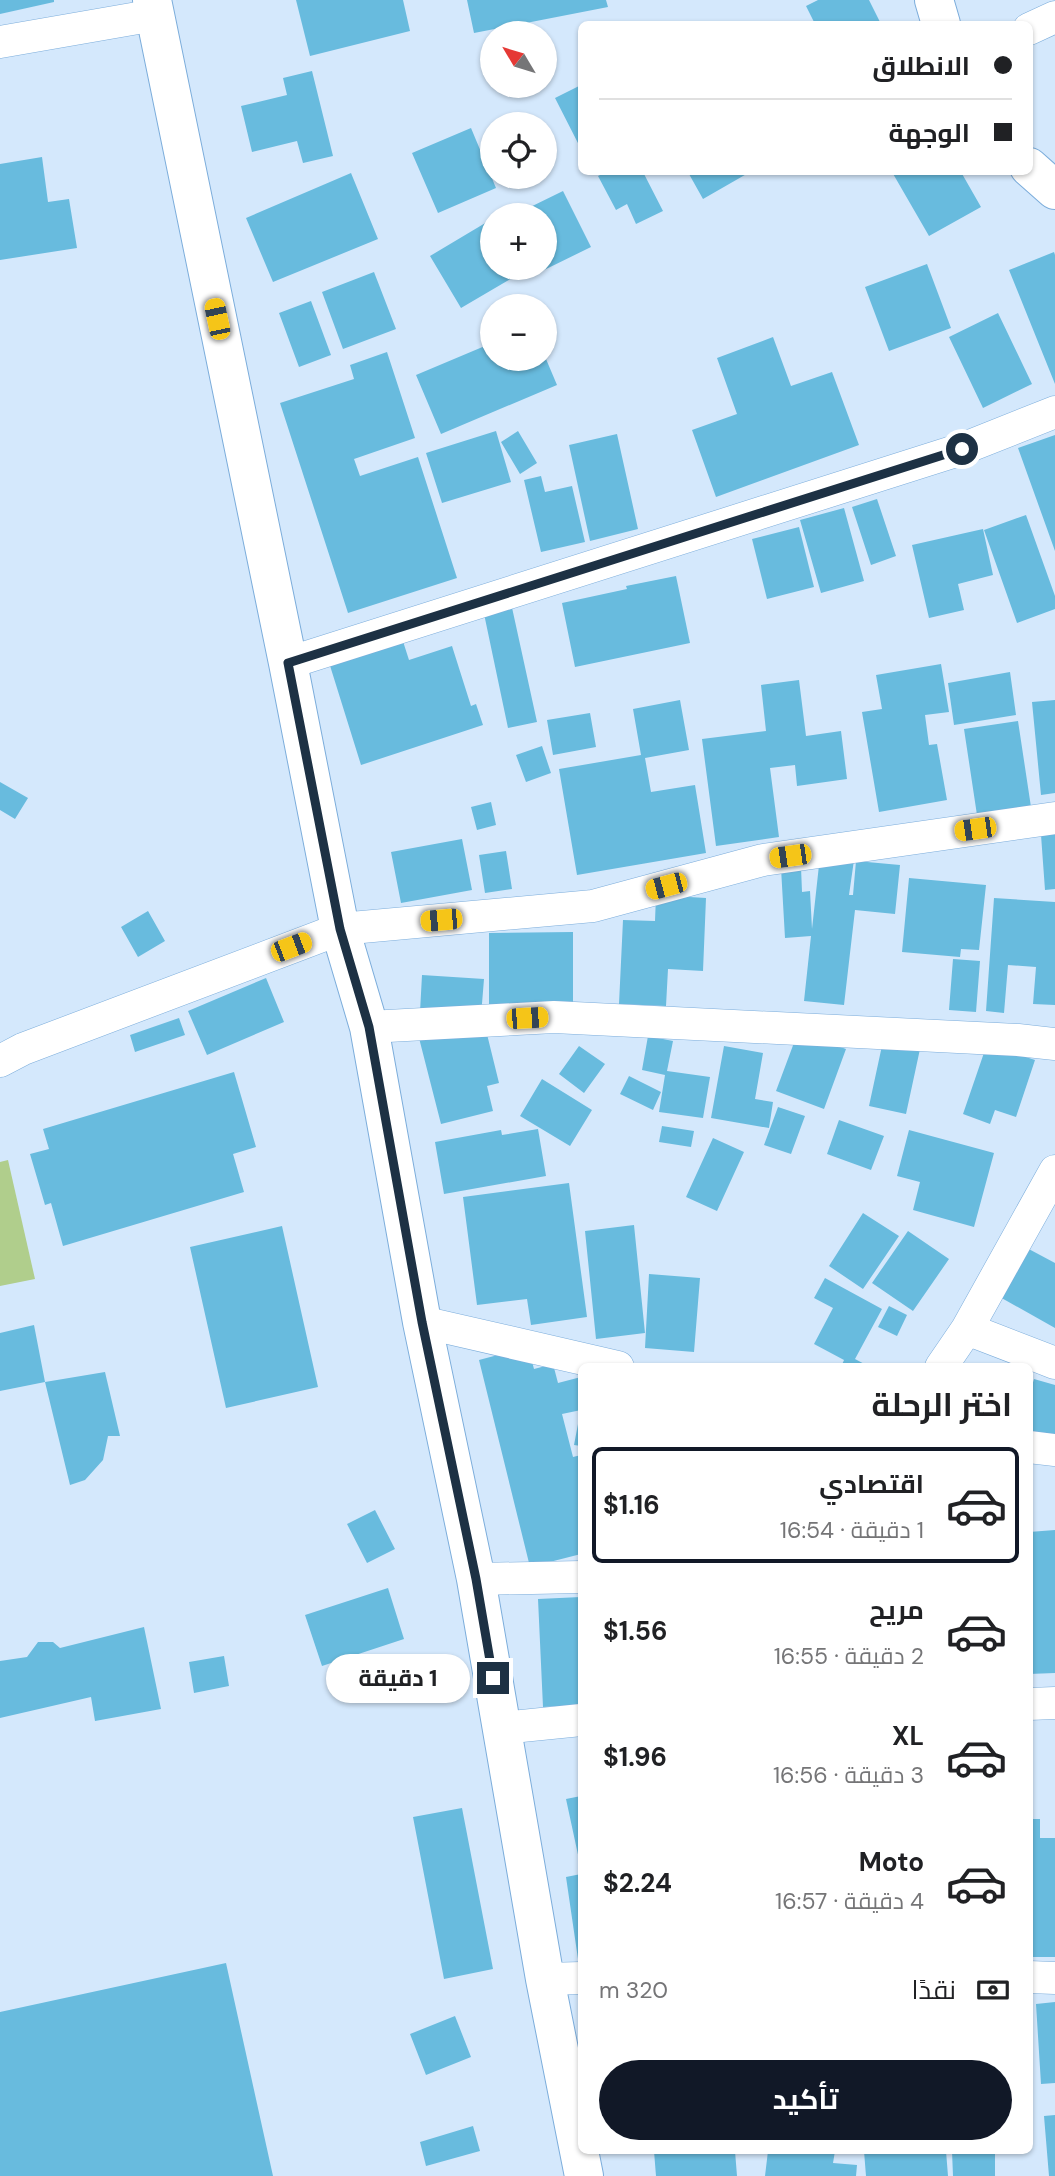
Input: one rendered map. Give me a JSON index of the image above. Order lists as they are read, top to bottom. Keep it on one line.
{"north":"top left","page":{"map_buttons":["+","−"],"banner":["الانطلاق","الوجهة"],"heading":"اختر الرحلة","list":[{"name":"اقتصادي","note":"1 دقيقة · 16:54","value":"$1.16"},{"name":"مريح","note":"2 دقيقة · 16:55","value":"$1.56"},{"name":"XL","note":"3 دقيقة · 16:56","value":"$1.96"},{"name":"Moto","note":"4 دقيقة · 16:57","value":"$2.24"}],"bubble":"1 دقيقة","pay":["نقدًا","320 m"],"buttons":"تأكيد"}}
